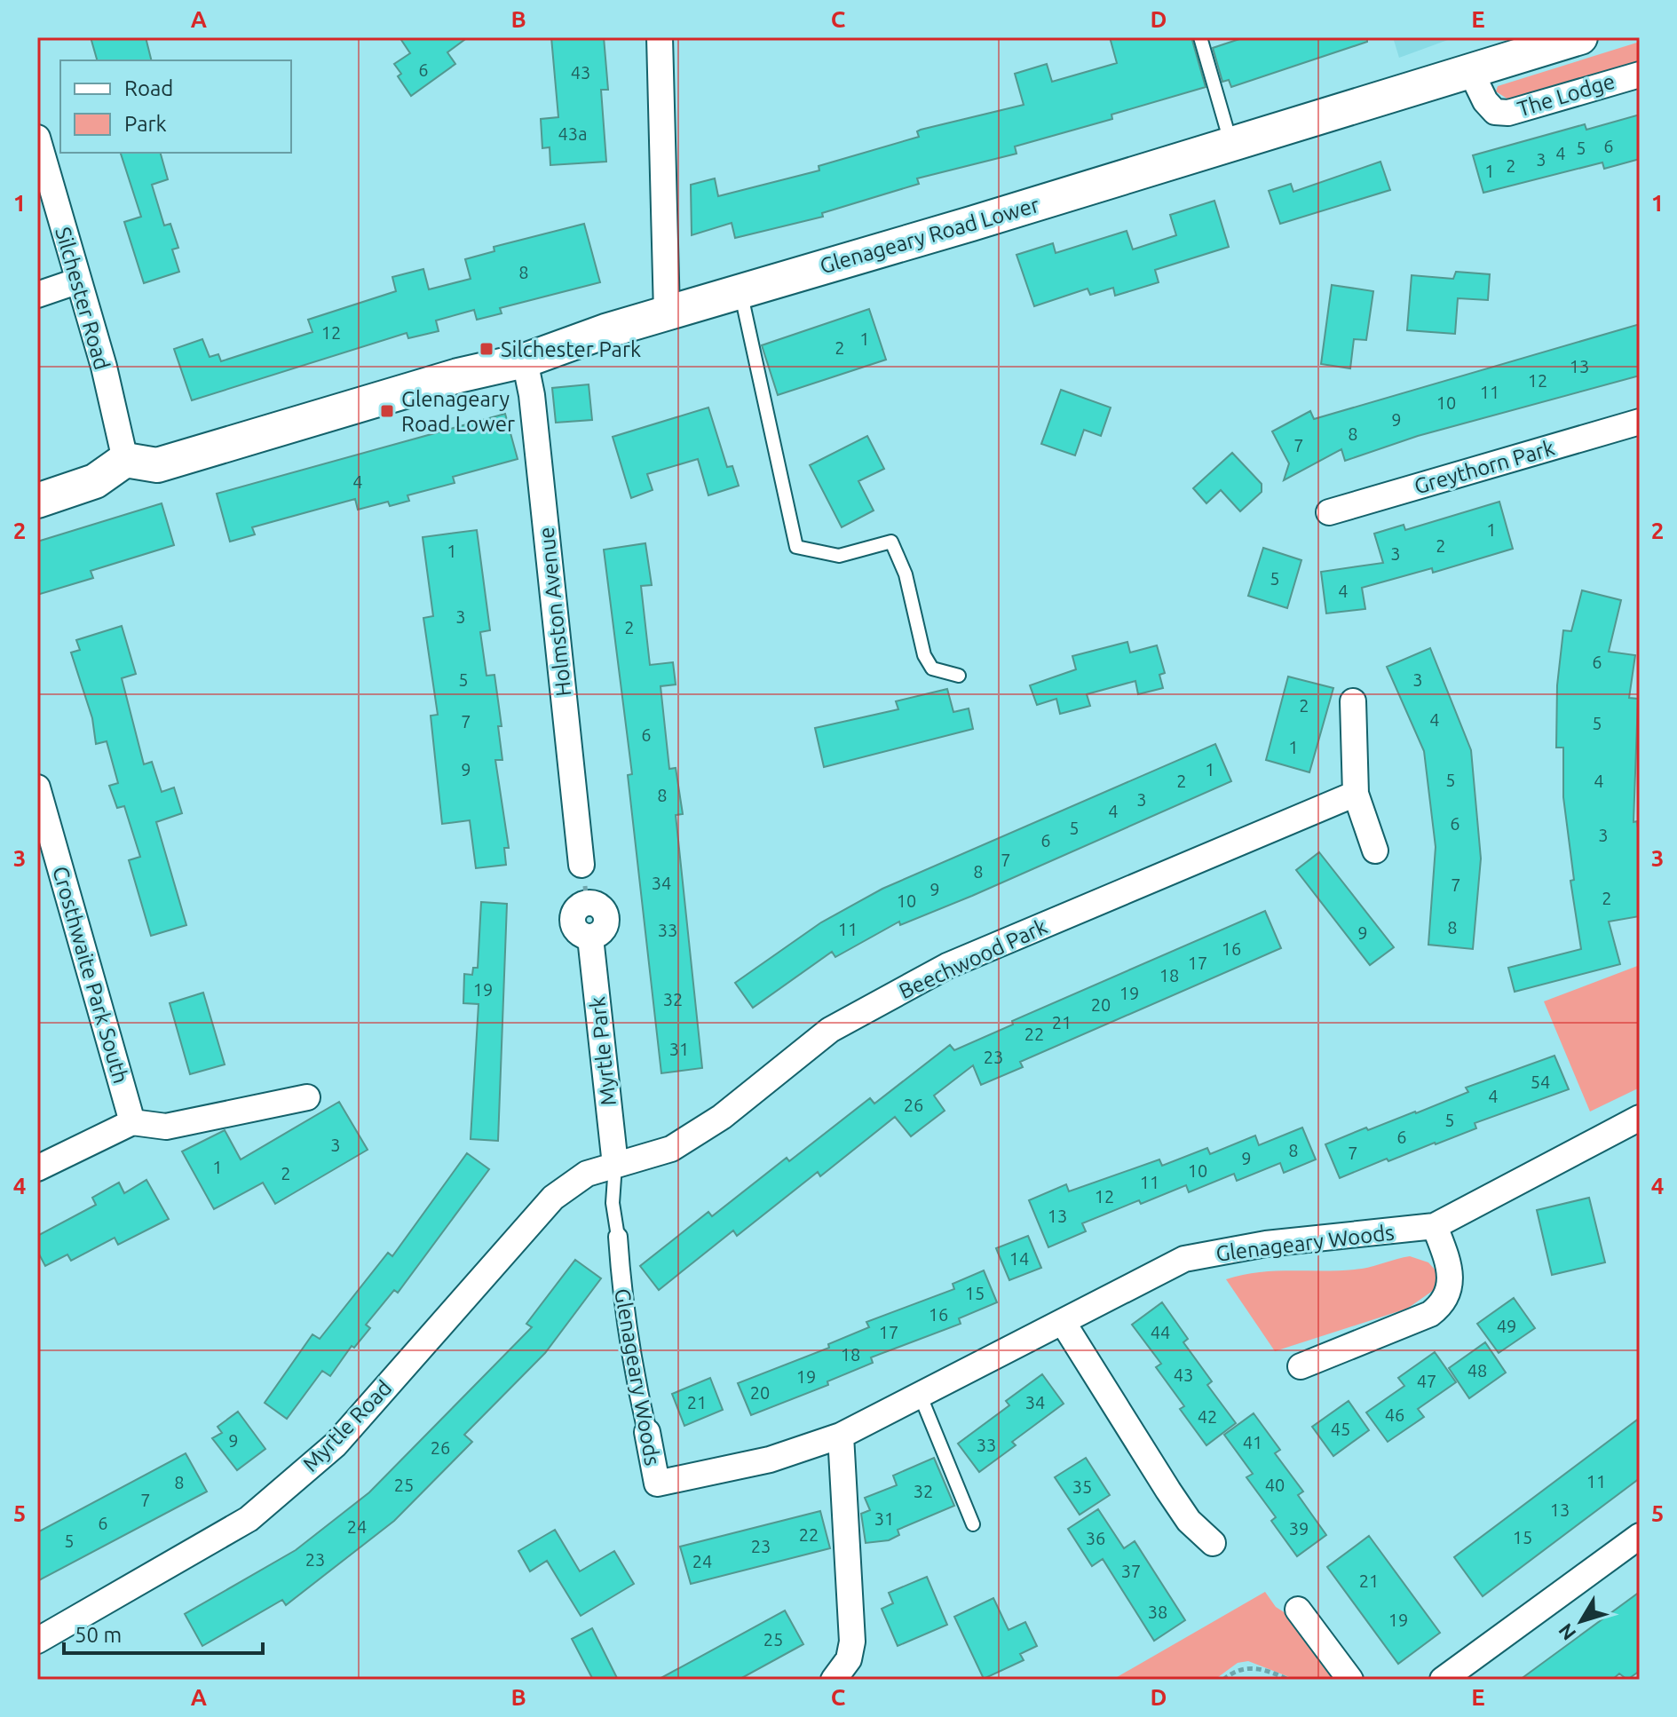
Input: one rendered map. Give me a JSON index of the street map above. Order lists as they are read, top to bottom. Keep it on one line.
{"streets":{"main road":["Glenageary Road Lower"],"street":["The Lodge","Silchester Road","Greythorn Park","Holmston Avenue","Beechwood Park","Crosthwaite Park South","Myrtle Park","Glenageary Woods","Myrtle Road"]},"crossings":[["The Lodge","Glenageary Road Lower"],["Glenageary Road Lower","Silchester Road"],["Glenageary Road Lower","Holmston Avenue"],["Beechwood Park","Myrtle Park"],["Beechwood Park","Glenageary Woods"],["Beechwood Park","Myrtle Road"],["Myrtle Park","Glenageary Woods"],["Myrtle Park","Myrtle Road"],["Glenageary Woods","Myrtle Road"]],"places":{"transit":["Silchester Park","Glenageary Road Lower"]},"house_numbers":["6","43","43a","6","5","4","3","2","1","8","12","1","2","13","12","11","10","9","8","7","4","1","2","1","3","5","4","3","2","6","5","3","2","4","7","5","6","1","9","1","5","2","4","8","3","4","6","5","3","6","7","8","34","7","9","2","10","8","11","33","9","16","17","18","19","19","32","20","21","22","31","23","54","4","26","5","6","3","8","7","9","1","10","2","11","12","13","14","15","16","49","17","44","18","48","43","19","47","20","21","34","46","42","45","9","41","33","26","11","8","25","40","35","32","7","13","31","6","24","39","22","15","36","5","23","23","24","37","21","38","19","25"],"legend":["Road","Park"],"scale_bar":"50 m","north":"bottom left","grid":{"columns":["A","B","C","D","E"],"rows":["1","2","3","4","5"]}}
